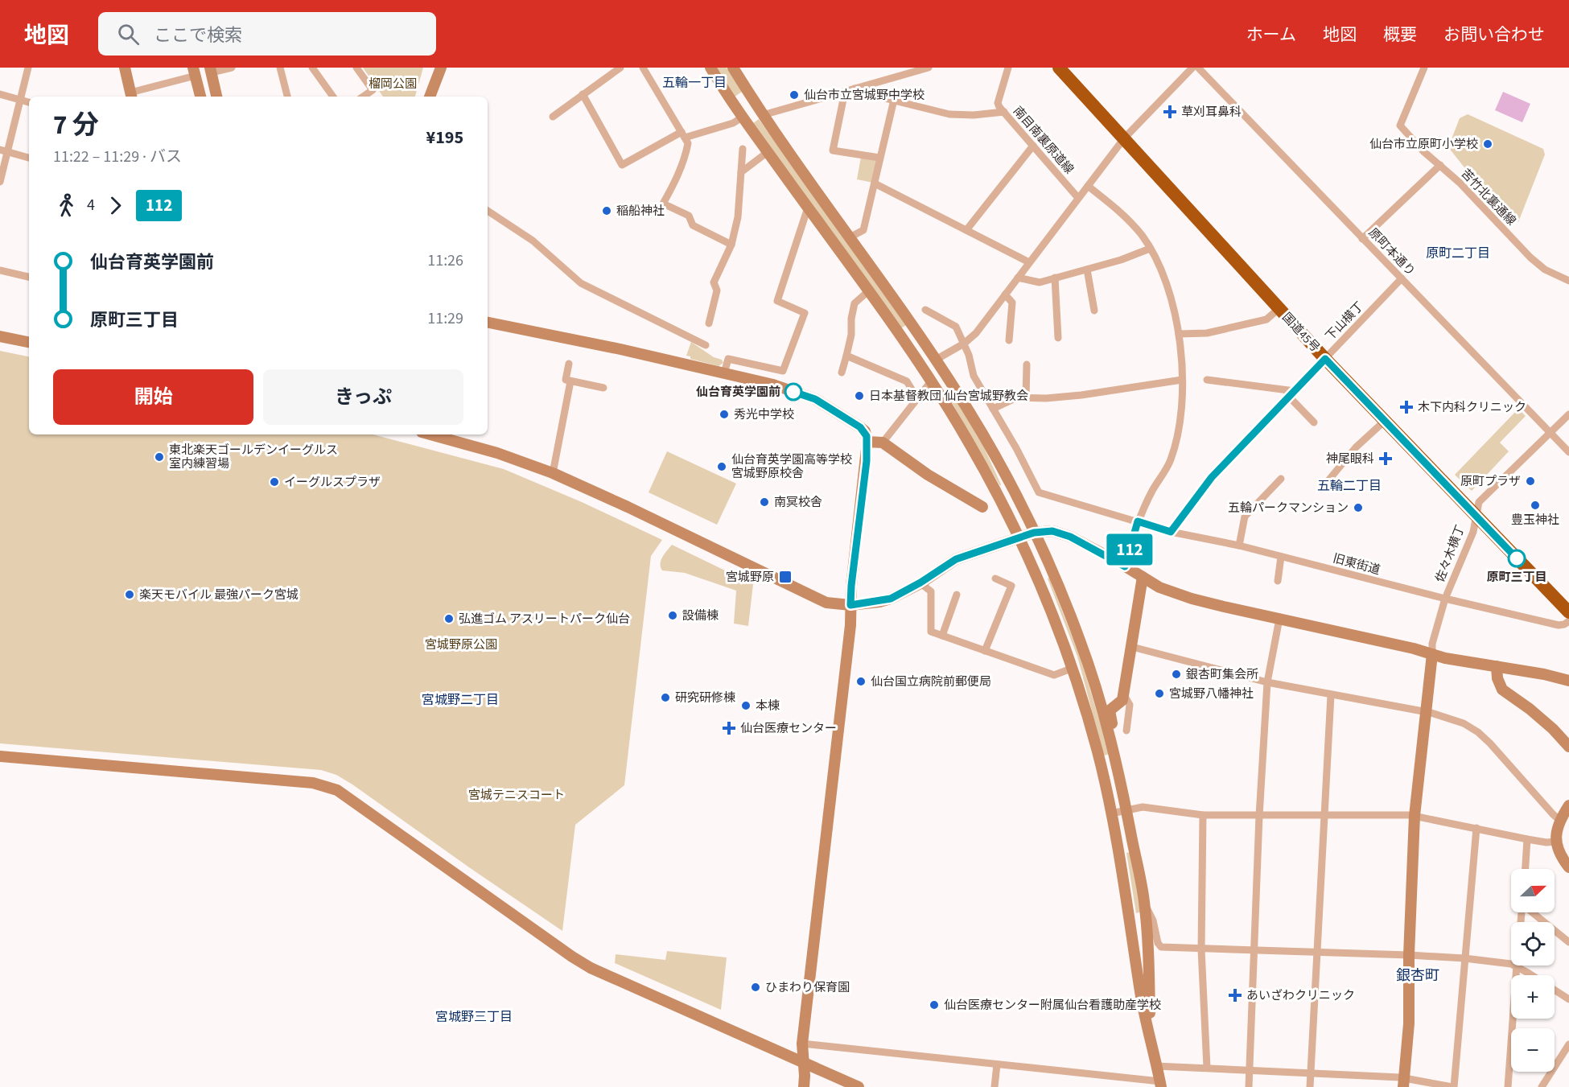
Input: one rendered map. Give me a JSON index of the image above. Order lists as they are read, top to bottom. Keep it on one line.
{"streets":{"highway":["国道45号"],"street":["南目南裏原道線","苦竹北裏通線","原町本通り","下山横丁","佐々木横丁","旧東街道"]},"crossings":[["原町本通り","下山横丁"],["原町本通り","佐々木横丁"],["下山横丁","国道45号"],["下山横丁","旧東街道"],["国道45号","佐々木横丁"],["佐々木横丁","旧東街道"]],"districts":["五輪一丁目","原町二丁目","五輪二丁目","宮城野二丁目","銀杏町","宮城野三丁目"],"parks":["榴岡公園","宮城野原公園","宮城テニスコート"],"places":{"other":["仙台市立宮城野中学校","仙台市立原町小学校","稲船神社","仙台育英学園前","日本基督教団 仙台宮城野教会","秀光中学校","東北楽天ゴールデンイーグルス 室内練習場","仙台育英学園高等学校 宮城野原校舎","原町プラザ","イーグルスプラザ","南冥校舎","豊玉神社","五輪パークマンション","原町三丁目","楽天モバイル 最強パーク宮城","設備棟","弘進ゴム アスリートパーク仙台","銀杏町集会所","仙台国立病院前郵便局","宮城野八幡神社","研究研修棟","本棟","ひまわり保育園","仙台医療センター附属仙台看護助産学校"],"health":["草刈耳鼻科","木下内科クリニック","神尾眼科","仙台医療センター","あいざわクリニック"],"transit":["宮城野原"]},"lines":["bus line 112"],"north":"right","page":{"header":"地図","search":"ここで検索","nav":["ホーム","地図","概要","お問い合わせ"],"on_map":"112","heading":["7 分","11:22 – 11:29 · バス","¥195"],"legs":["4","112"],"list":[{"name":"仙台育英学園前","value":"11:26"},{"name":"原町三丁目","value":"11:29"}],"buttons":["開始","きっぷ"],"map_buttons":["+","−"]}}
